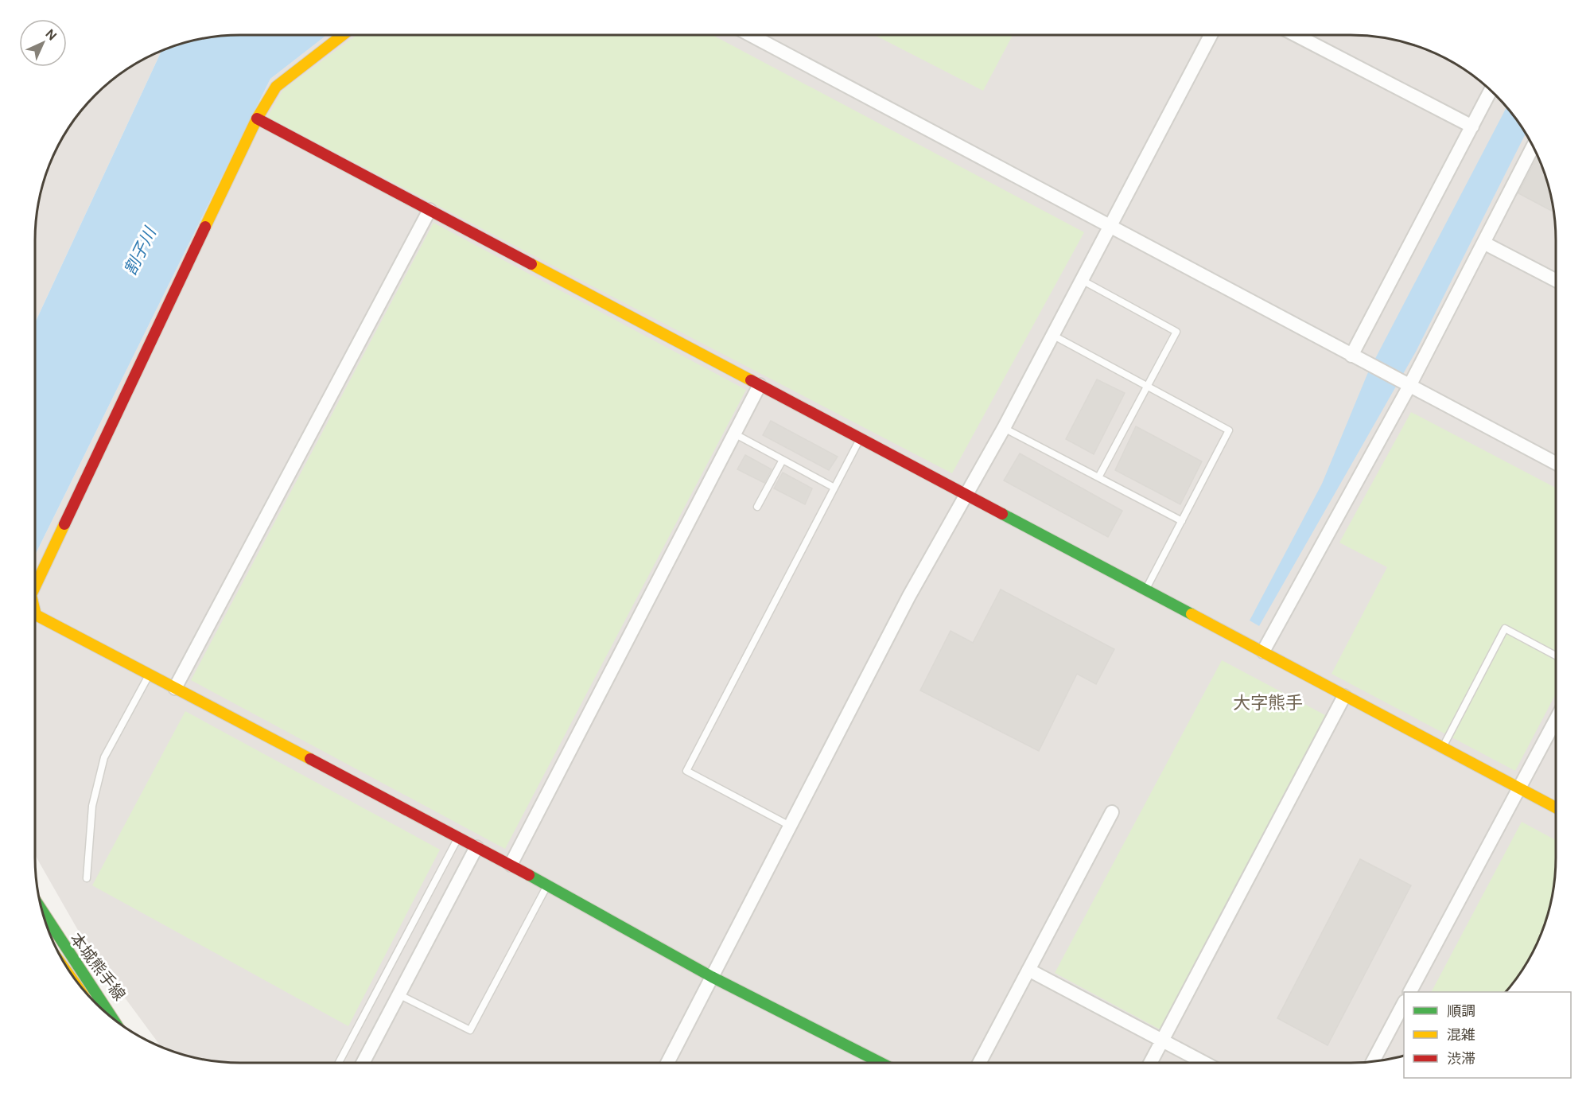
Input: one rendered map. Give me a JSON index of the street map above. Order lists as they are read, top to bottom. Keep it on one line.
{"streets":{"main road":["本城熊手線"]},"districts":["大字熊手"],"water":["割子川"],"legend":["順調","混雑","渋滞"],"north":"top right"}
